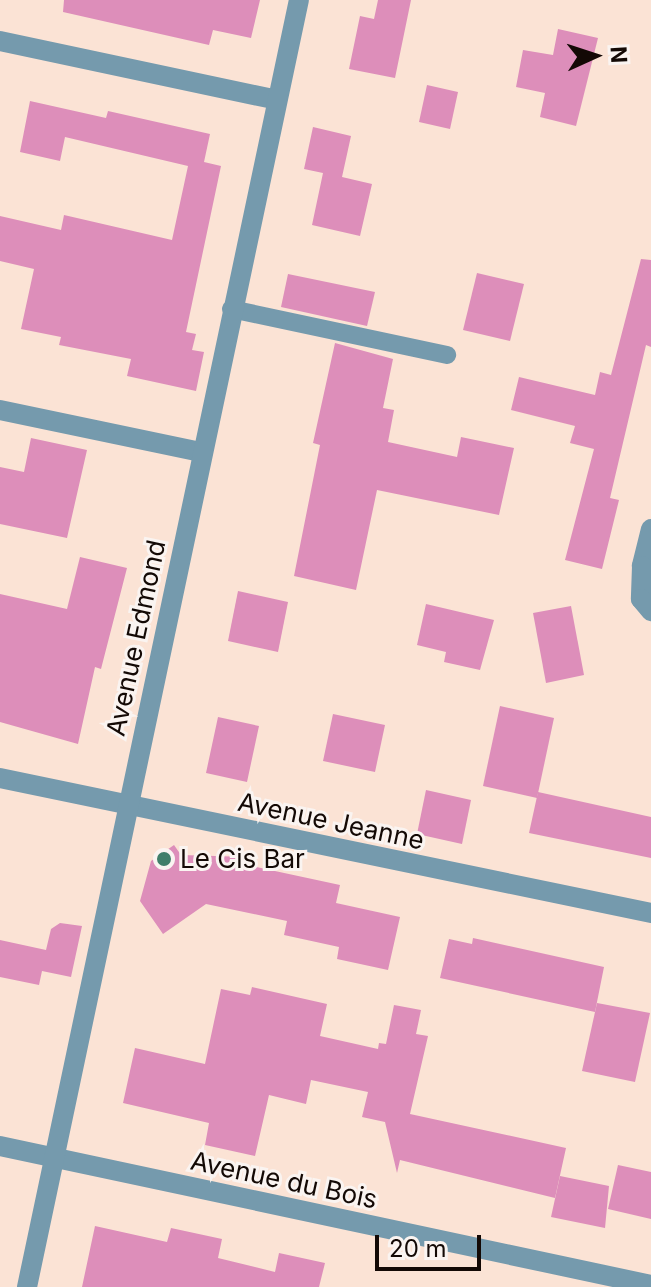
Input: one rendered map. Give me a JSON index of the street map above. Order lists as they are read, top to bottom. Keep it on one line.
{"streets":{"street":["Avenue Edmond","Avenue Jeanne","Avenue du Bois"]},"crossings":[["Avenue Edmond","Avenue Jeanne"],["Avenue Edmond","Avenue du Bois"]],"places":["Le Cis Bar"],"scale_bar":"20 m","north":"right"}
